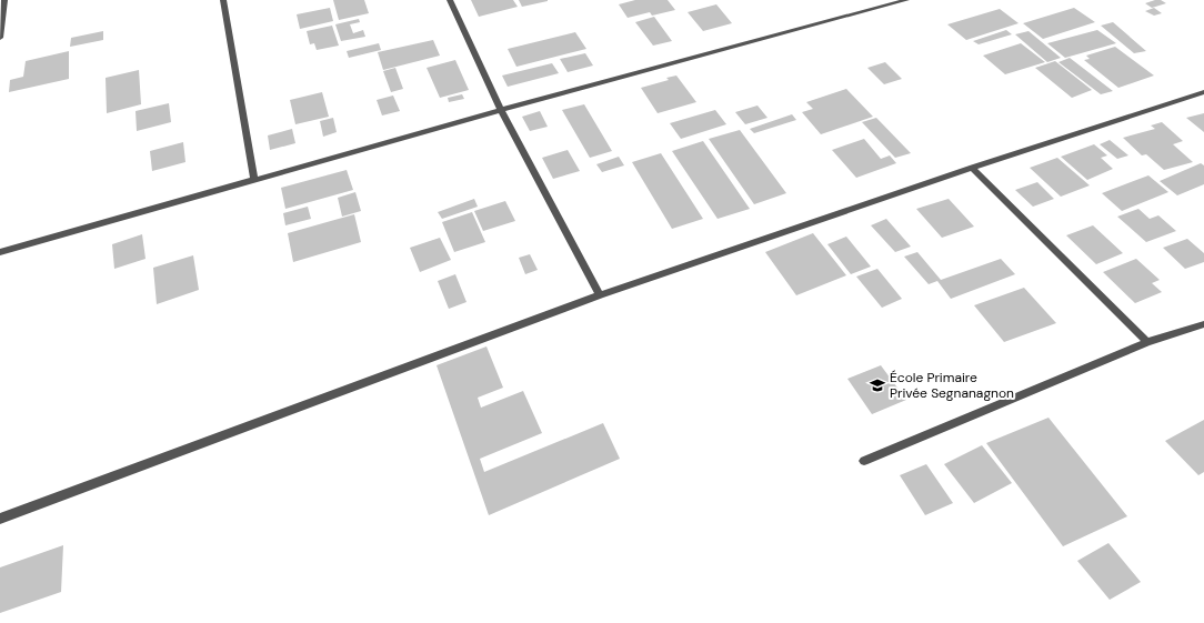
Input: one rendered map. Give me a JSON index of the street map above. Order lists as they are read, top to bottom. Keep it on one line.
{"places":{"school or university":["École Primaire Privée Segnanagnon"]}}
